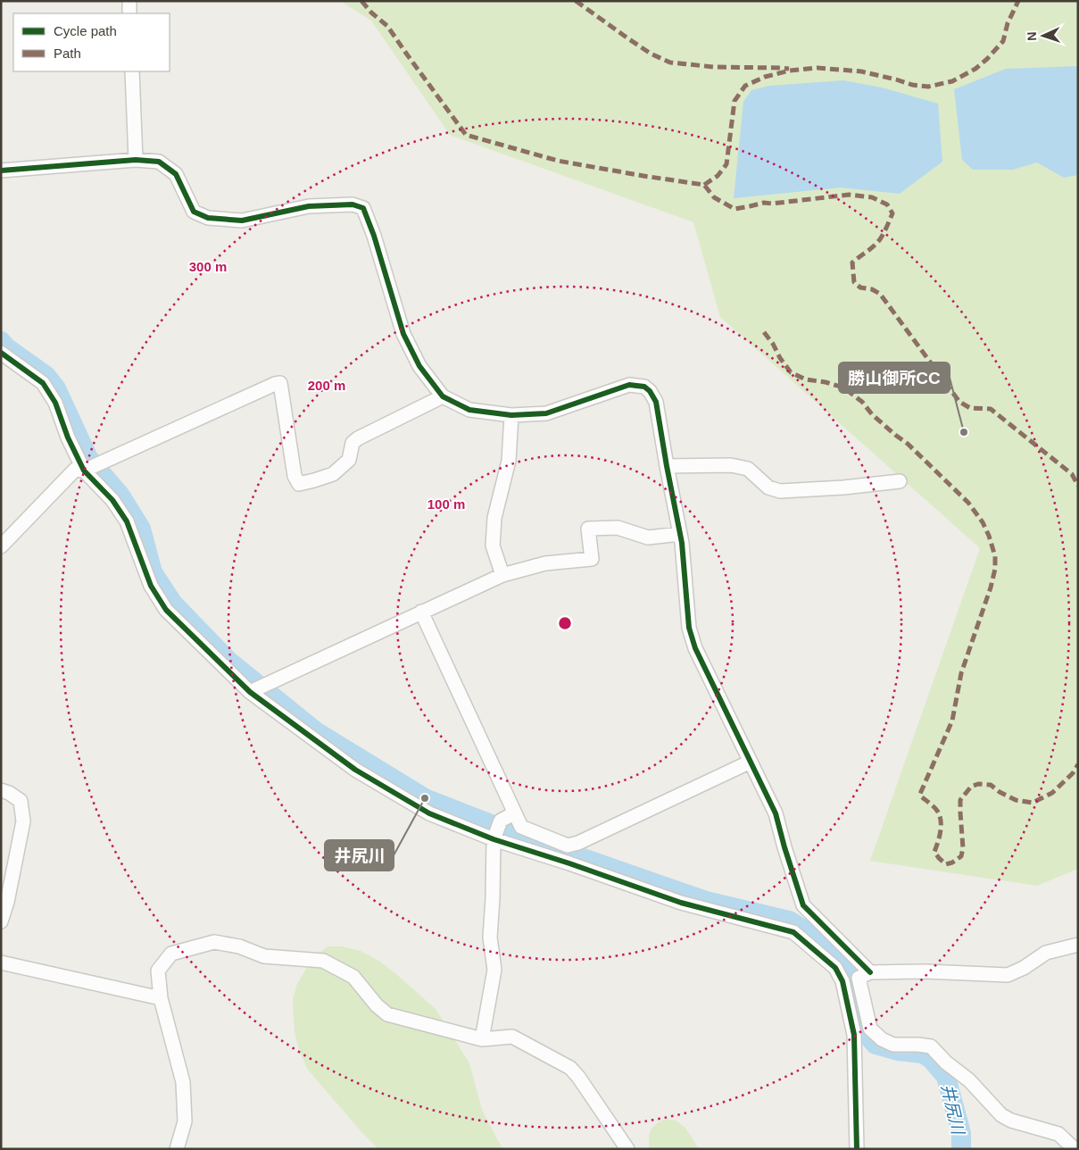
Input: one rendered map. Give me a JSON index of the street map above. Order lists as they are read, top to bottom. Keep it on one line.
{"water":["井尻川"],"places":["勝山御所CC","井尻川"],"legend":["Cycle path","Path"],"north":"left","rings":["300 m","200 m","100 m"]}
